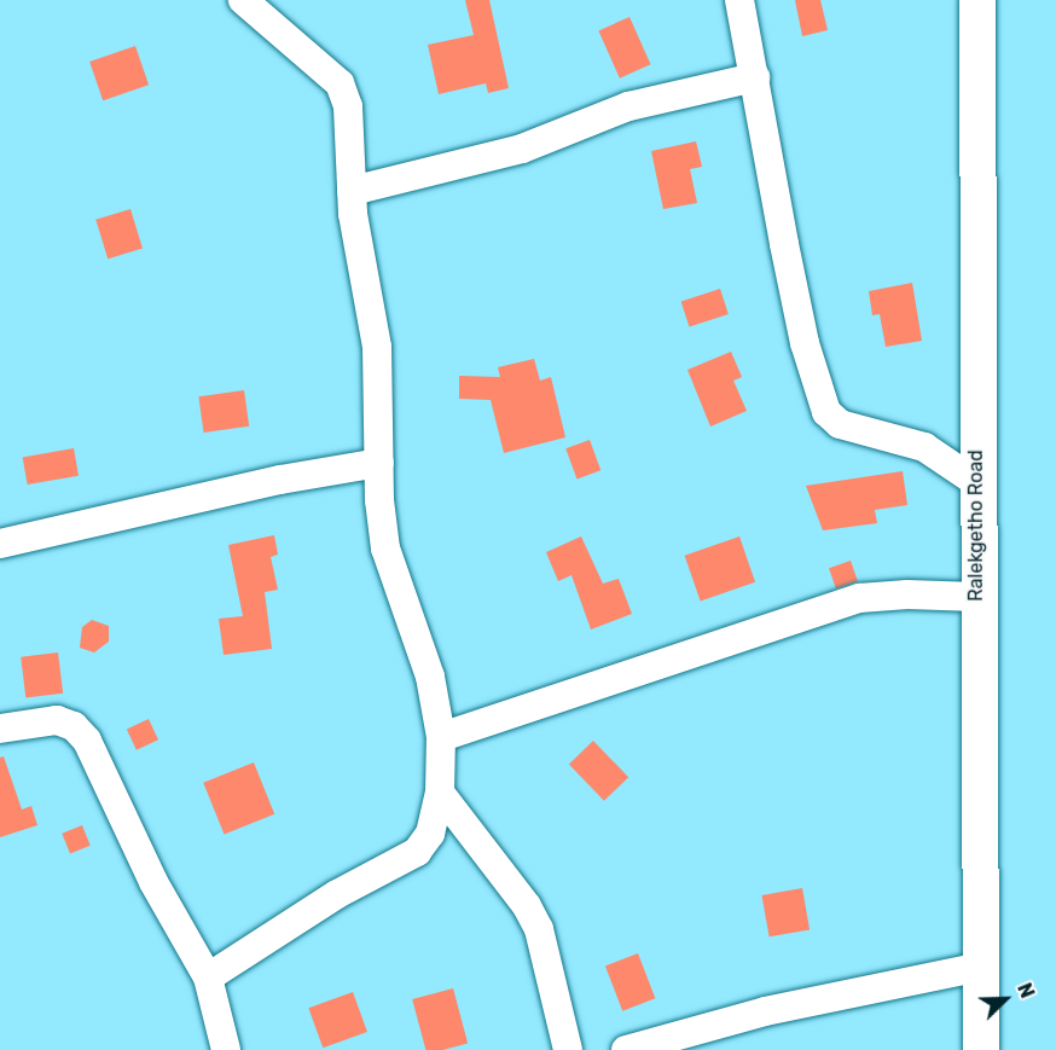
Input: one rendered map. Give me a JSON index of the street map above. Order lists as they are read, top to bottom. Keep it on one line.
{"streets":{"main road":["Ralekgetho Road"]},"north":"top right"}
